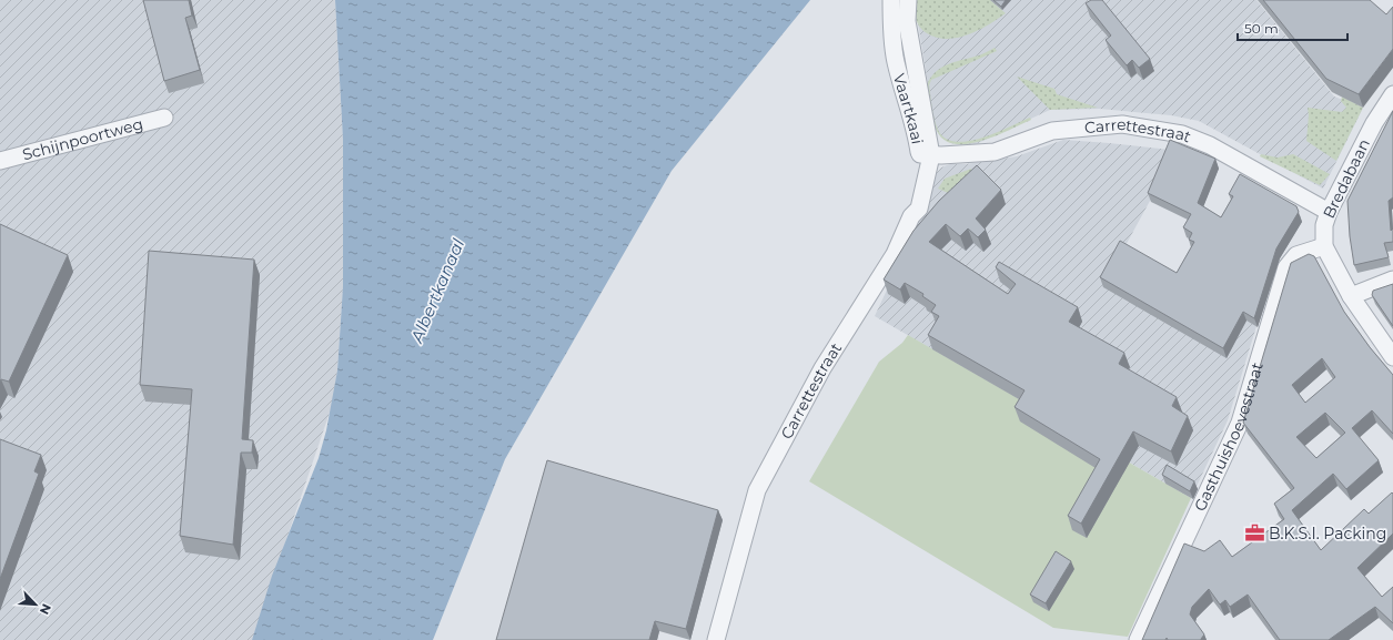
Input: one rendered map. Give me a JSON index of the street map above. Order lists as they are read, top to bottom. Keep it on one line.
{"streets":{"street":["Vaartkaai","Carrettestraat","Schijnpoortweg","Bredabaan","Gasthuishoevestraat"]},"crossings":[["Vaartkaai","Carrettestraat"],["Carrettestraat","Bredabaan"],["Bredabaan","Gasthuishoevestraat"]],"water":["Albertkanaal"],"places":{"office":["B.K.S.I. Packing"]},"scale_bar":"50 m","north":"bottom right"}
